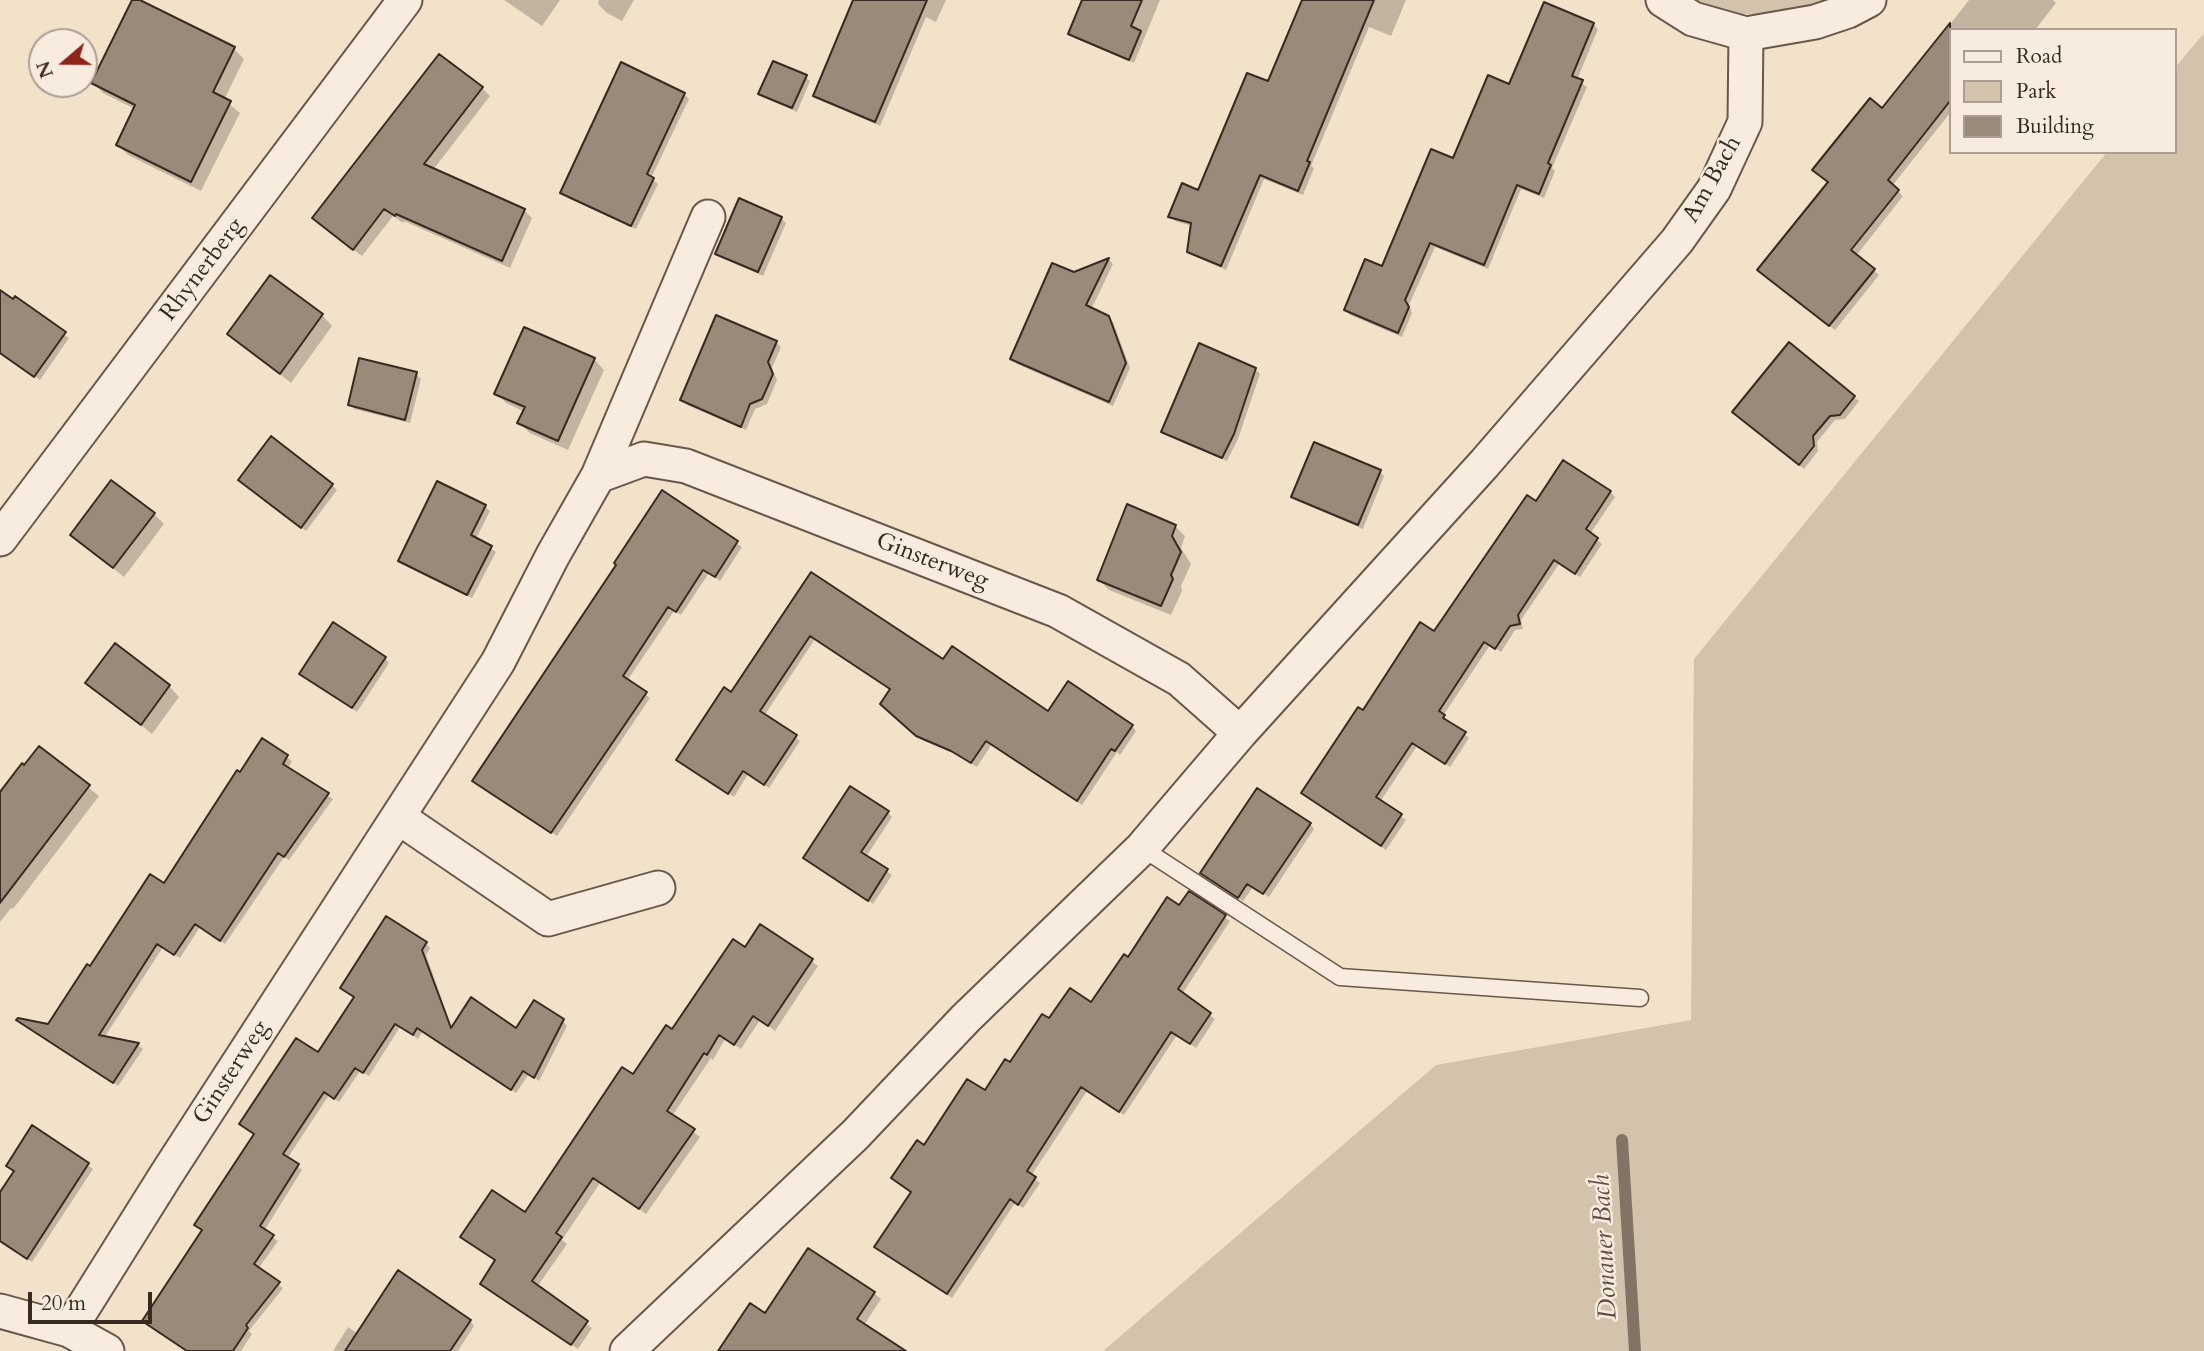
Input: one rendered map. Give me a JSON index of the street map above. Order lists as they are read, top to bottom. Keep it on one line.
{"streets":{"street":["Am Bach","Rhynerberg","Ginsterweg"]},"crossings":[["Am Bach","Ginsterweg"]],"water":["Donauer Bach"],"legend":["Road","Park","Building"],"scale_bar":"20 m","north":"left"}
